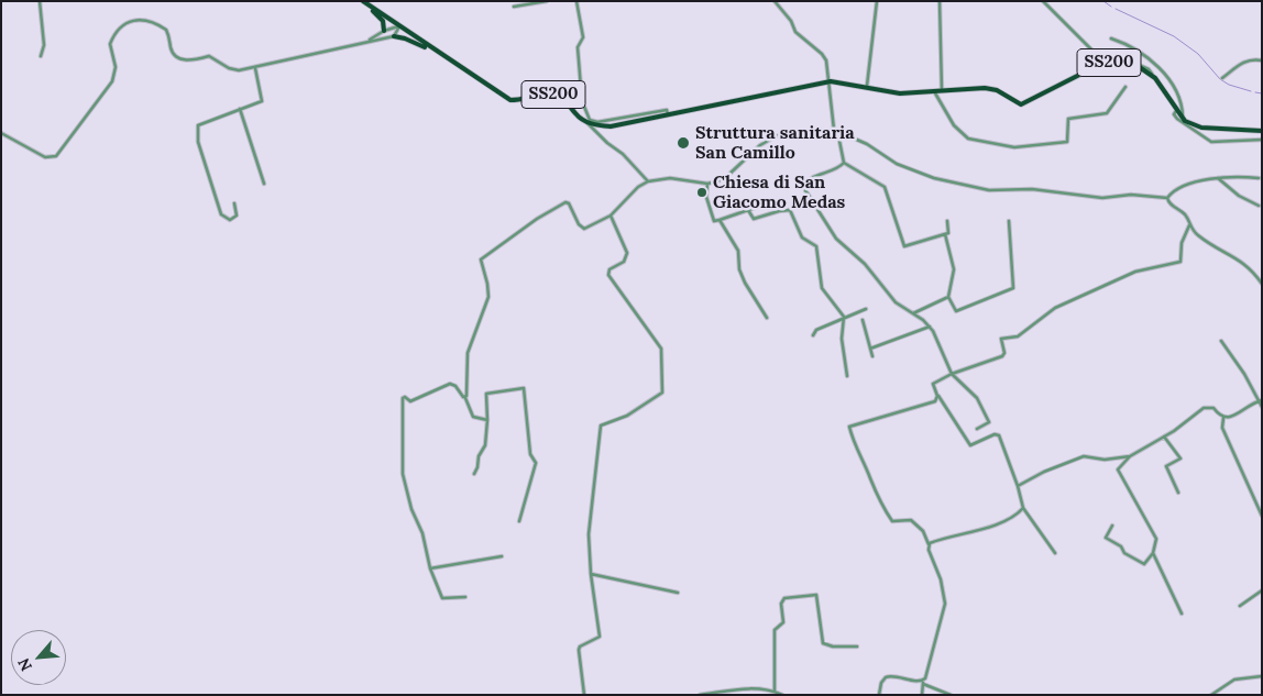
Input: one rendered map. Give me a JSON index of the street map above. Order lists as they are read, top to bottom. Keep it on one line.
{"streets":{"main road":["SS200"]},"places":["Struttura sanitaria San Camillo","Chiesa di San Giacomo Medas"],"north":"bottom left"}
